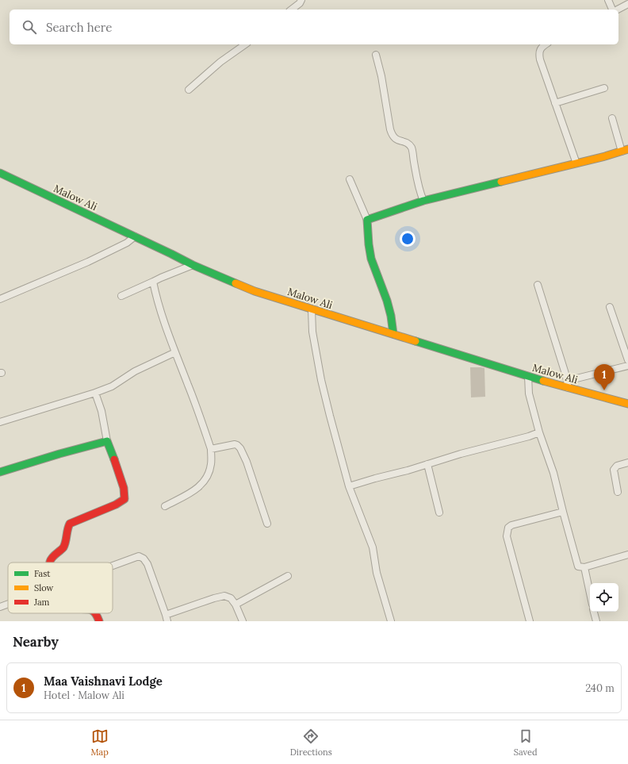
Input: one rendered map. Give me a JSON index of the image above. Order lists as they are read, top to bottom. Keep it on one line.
{"streets":{"street":["Malow Ali"]},"legend":["Fast","Slow","Jam"],"page":{"search":"Search here","pins":"1","heading":"Nearby","list":[{"mark":"1","name":"Maa Vaishnavi Lodge","note":"Hotel · Malow Ali","value":"240 m"}],"nav":["Map","Directions","Saved"]}}
